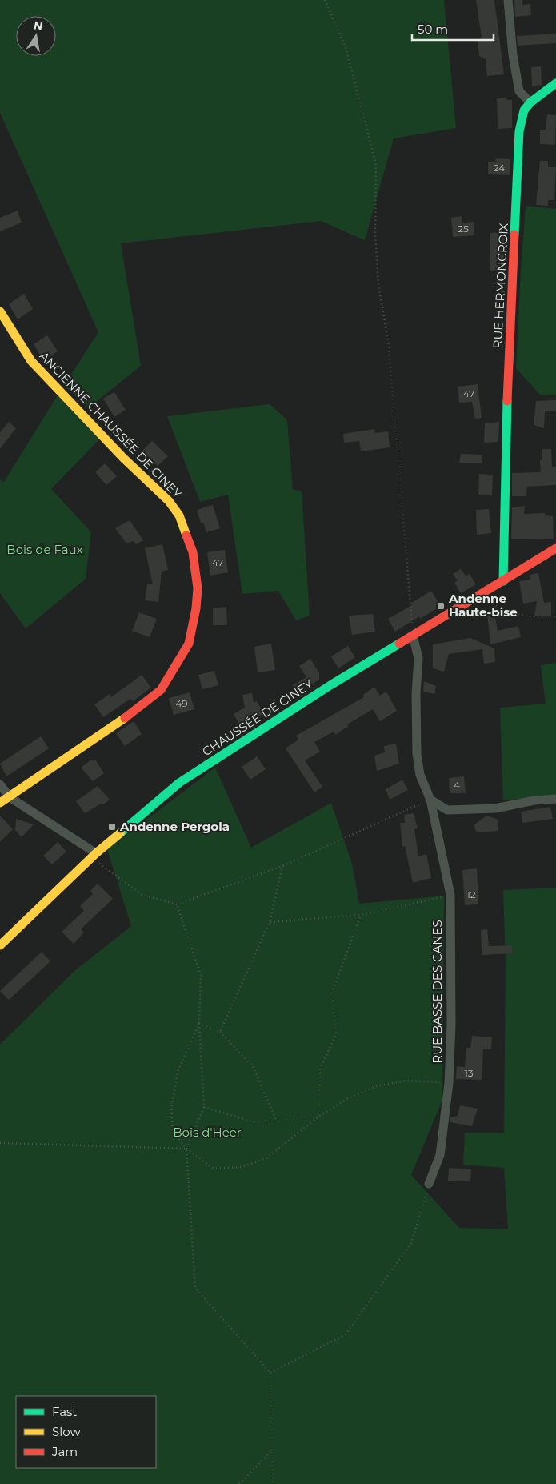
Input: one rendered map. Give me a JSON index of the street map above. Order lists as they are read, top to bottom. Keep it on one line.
{"streets":{"street":["RUE HERMONCROIX","ANCIENNE CHAUSSÉE DE CINEY","CHAUSSÉE DE CINEY","RUE BASSE DES CANES"]},"crossings":[["RUE HERMONCROIX","CHAUSSÉE DE CINEY"],["CHAUSSÉE DE CINEY","RUE BASSE DES CANES"]],"parks":["Bois de Faux","Bois d'Heer"],"places":{"transit":["Andenne Haute-bise","Andenne Pergola"]},"house_numbers":["24","25","47","47","49","4","12","13"],"legend":["Fast","Slow","Jam"],"scale_bar":"50 m","north":"top"}
